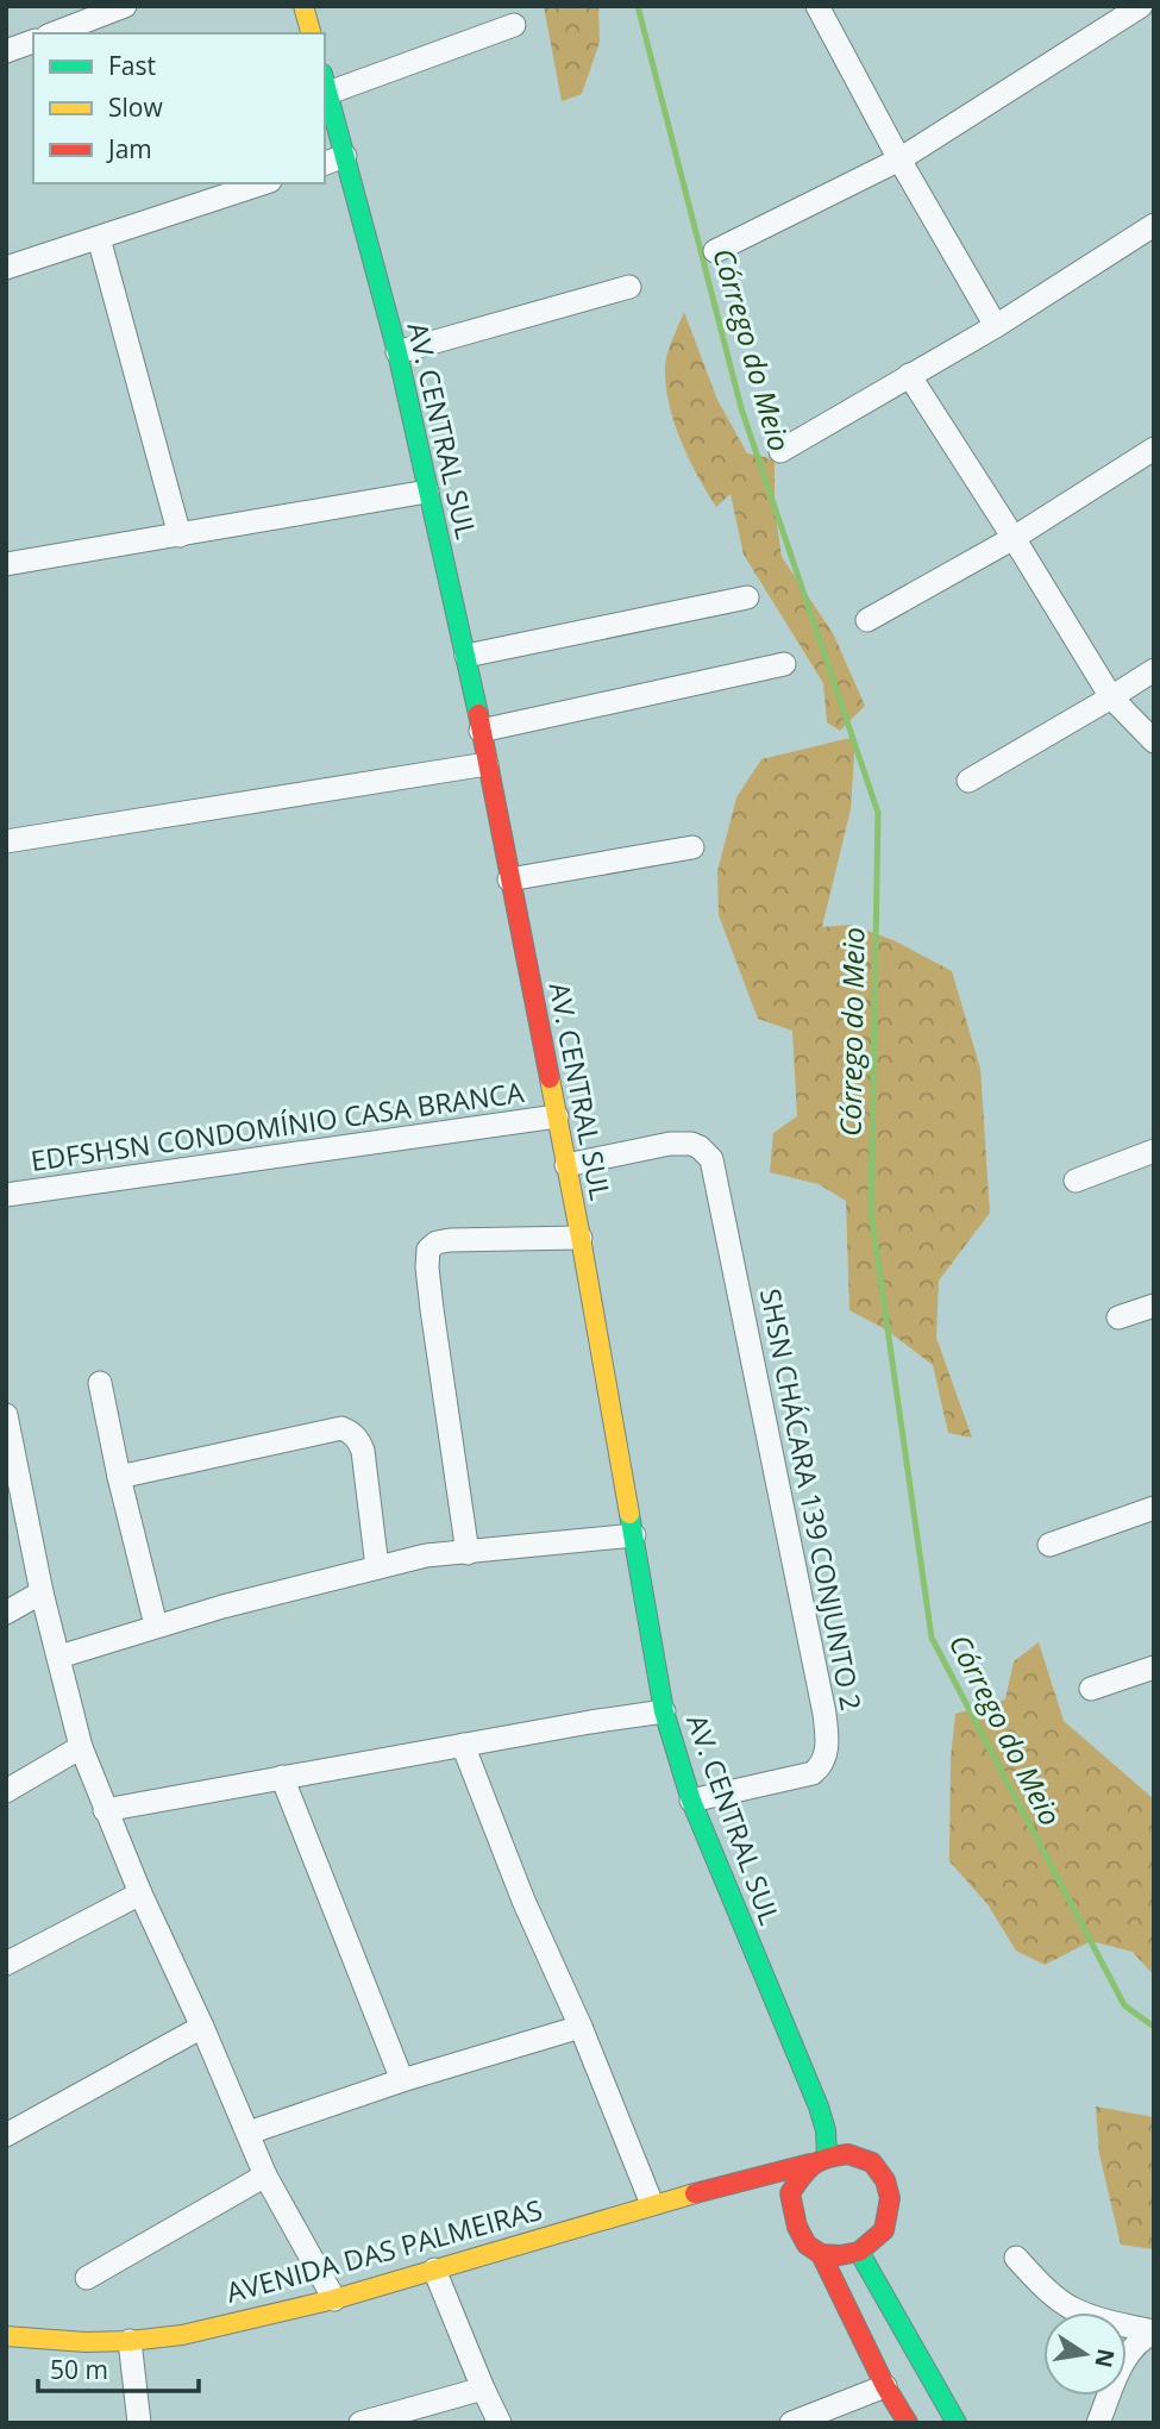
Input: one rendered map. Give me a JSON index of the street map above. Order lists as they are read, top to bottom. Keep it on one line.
{"streets":{"street":["AV. CENTRAL SUL","EDFSHSN CONDOMÍNIO CASA BRANCA","SHSN CHÁCARA 139 CONJUNTO 2","AVENIDA DAS PALMEIRAS"]},"crossings":[["AV. CENTRAL SUL","EDFSHSN CONDOMÍNIO CASA BRANCA"],["AV. CENTRAL SUL","SHSN CHÁCARA 139 CONJUNTO 2"],["AV. CENTRAL SUL","AVENIDA DAS PALMEIRAS"]],"water":["Córrego do Meio"],"legend":["Fast","Slow","Jam"],"scale_bar":"50 m","north":"right"}
